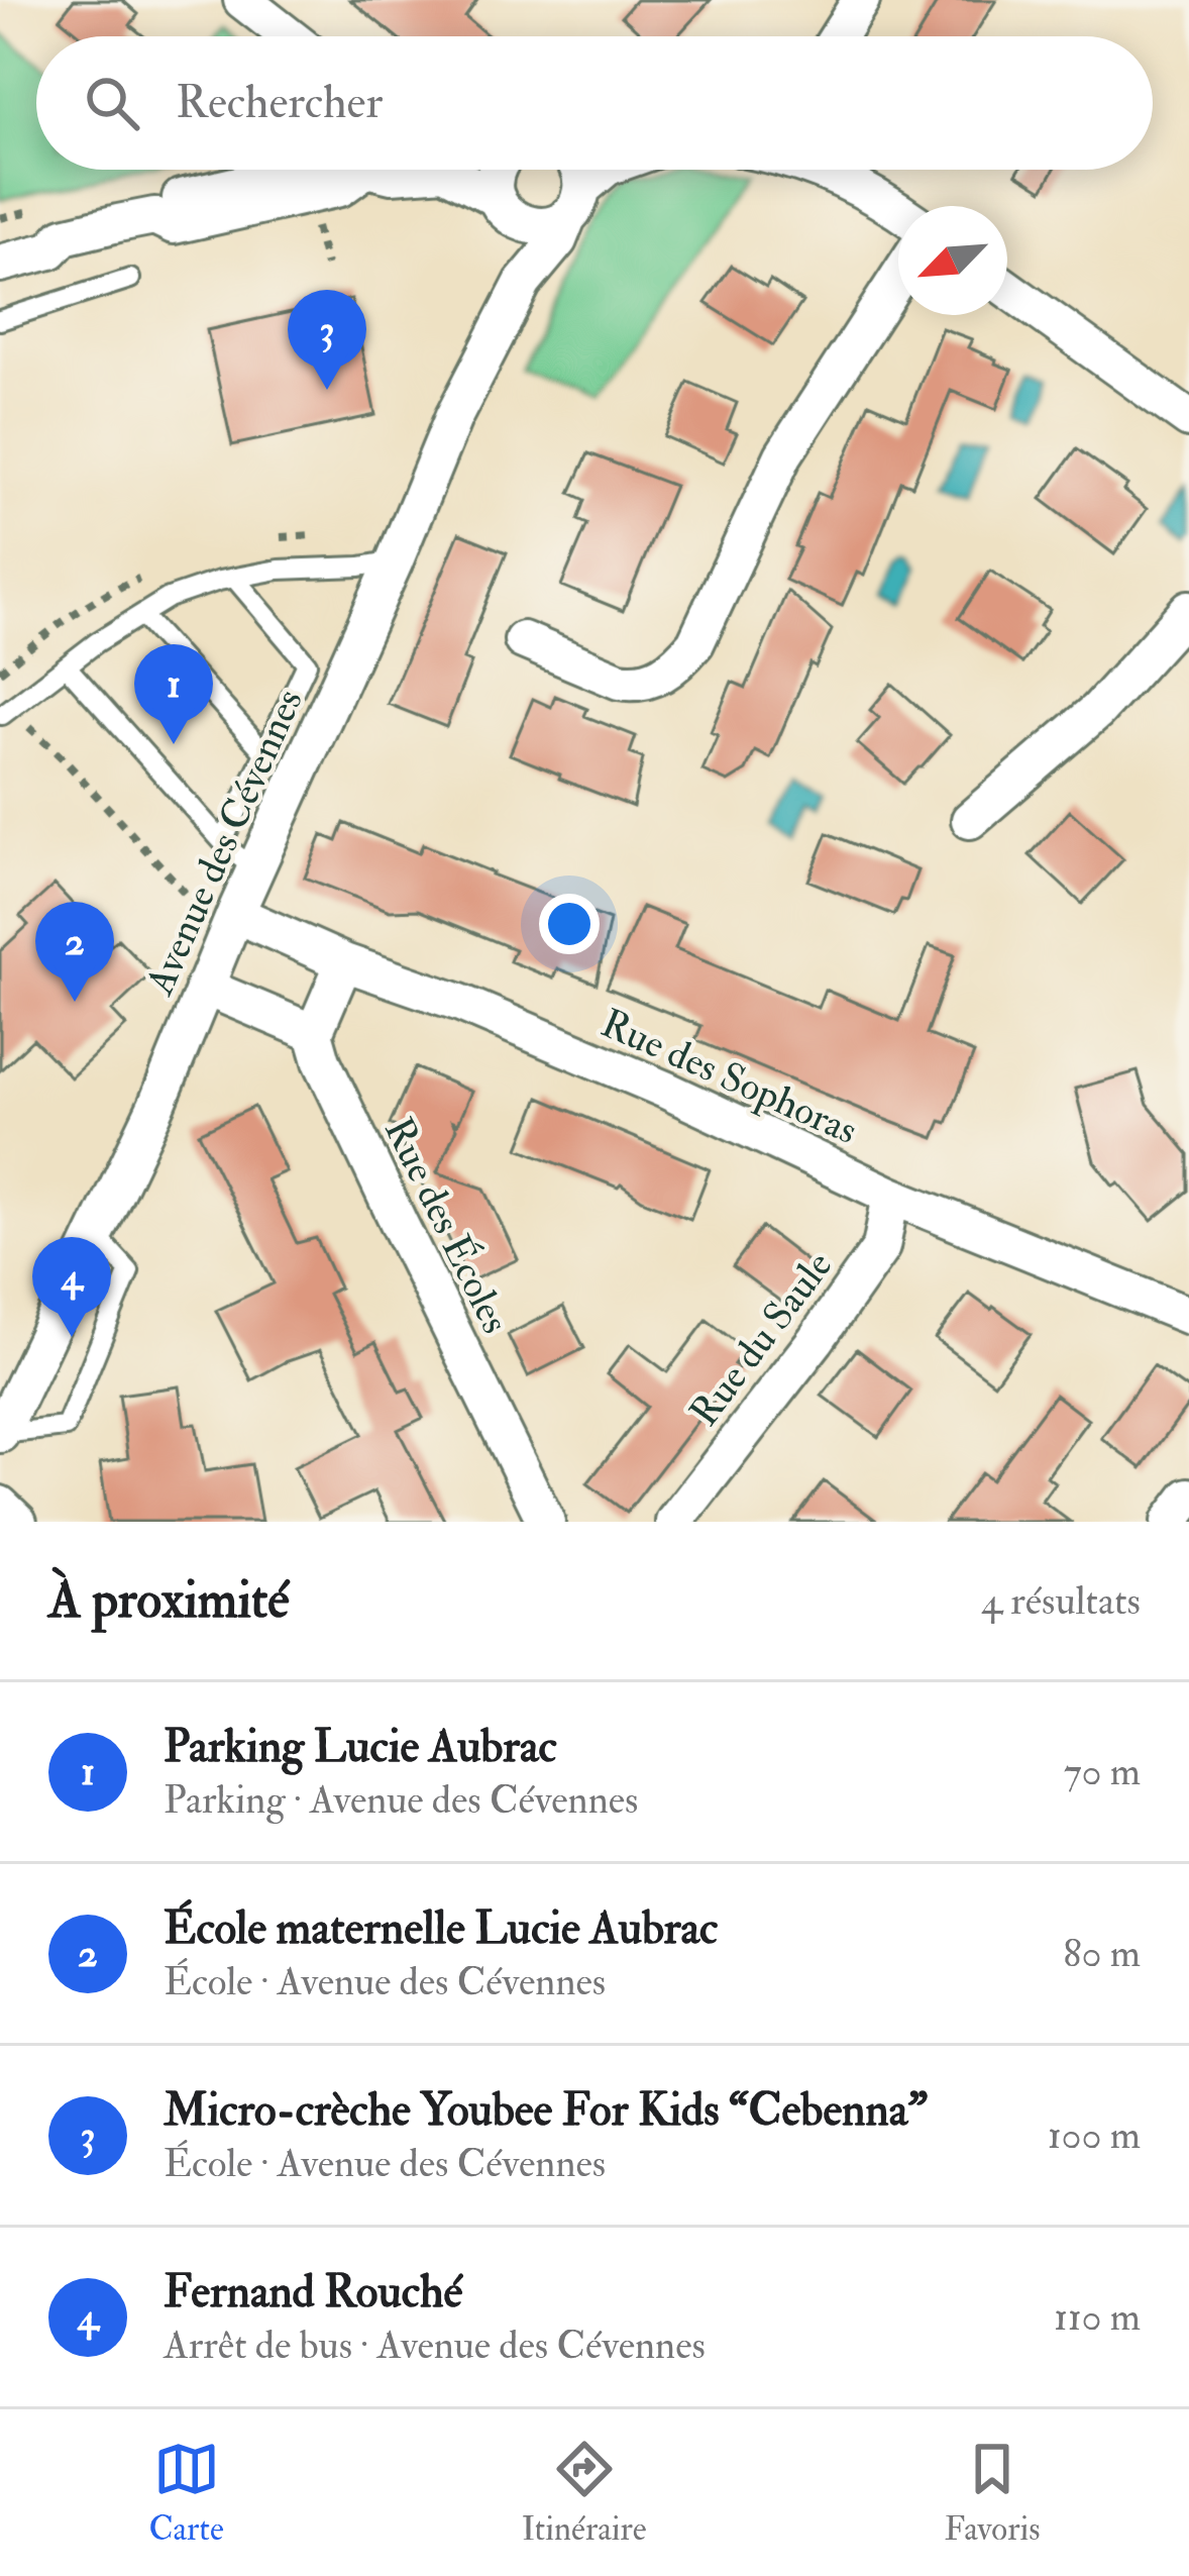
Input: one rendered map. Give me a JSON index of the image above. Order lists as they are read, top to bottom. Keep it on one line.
{"streets":{"street":["Avenue des Cévennes","Rue des Sophoras","Rue des Écoles","Rue du Saule"]},"crossings":[["Avenue des Cévennes","Rue des Sophoras"],["Rue des Sophoras","Rue du Saule"]],"north":"bottom left","page":{"search":"Rechercher","pins":["3","1","2","4"],"heading":["À proximité","4 résultats"],"list":[{"mark":"1","name":"Parking Lucie Aubrac","note":"Parking · Avenue des Cévennes","value":"70 m"},{"mark":"2","name":"École maternelle Lucie Aubrac","note":"École · Avenue des Cévennes","value":"80 m"},{"mark":"3","name":"Micro-crèche Youbee For Kids “Cebenna”","note":"École · Avenue des Cévennes","value":"100 m"},{"mark":"4","name":"Fernand Rouché","note":"Arrêt de bus · Avenue des Cévennes","value":"110 m"}],"nav":["Carte","Itinéraire","Favoris"]}}
